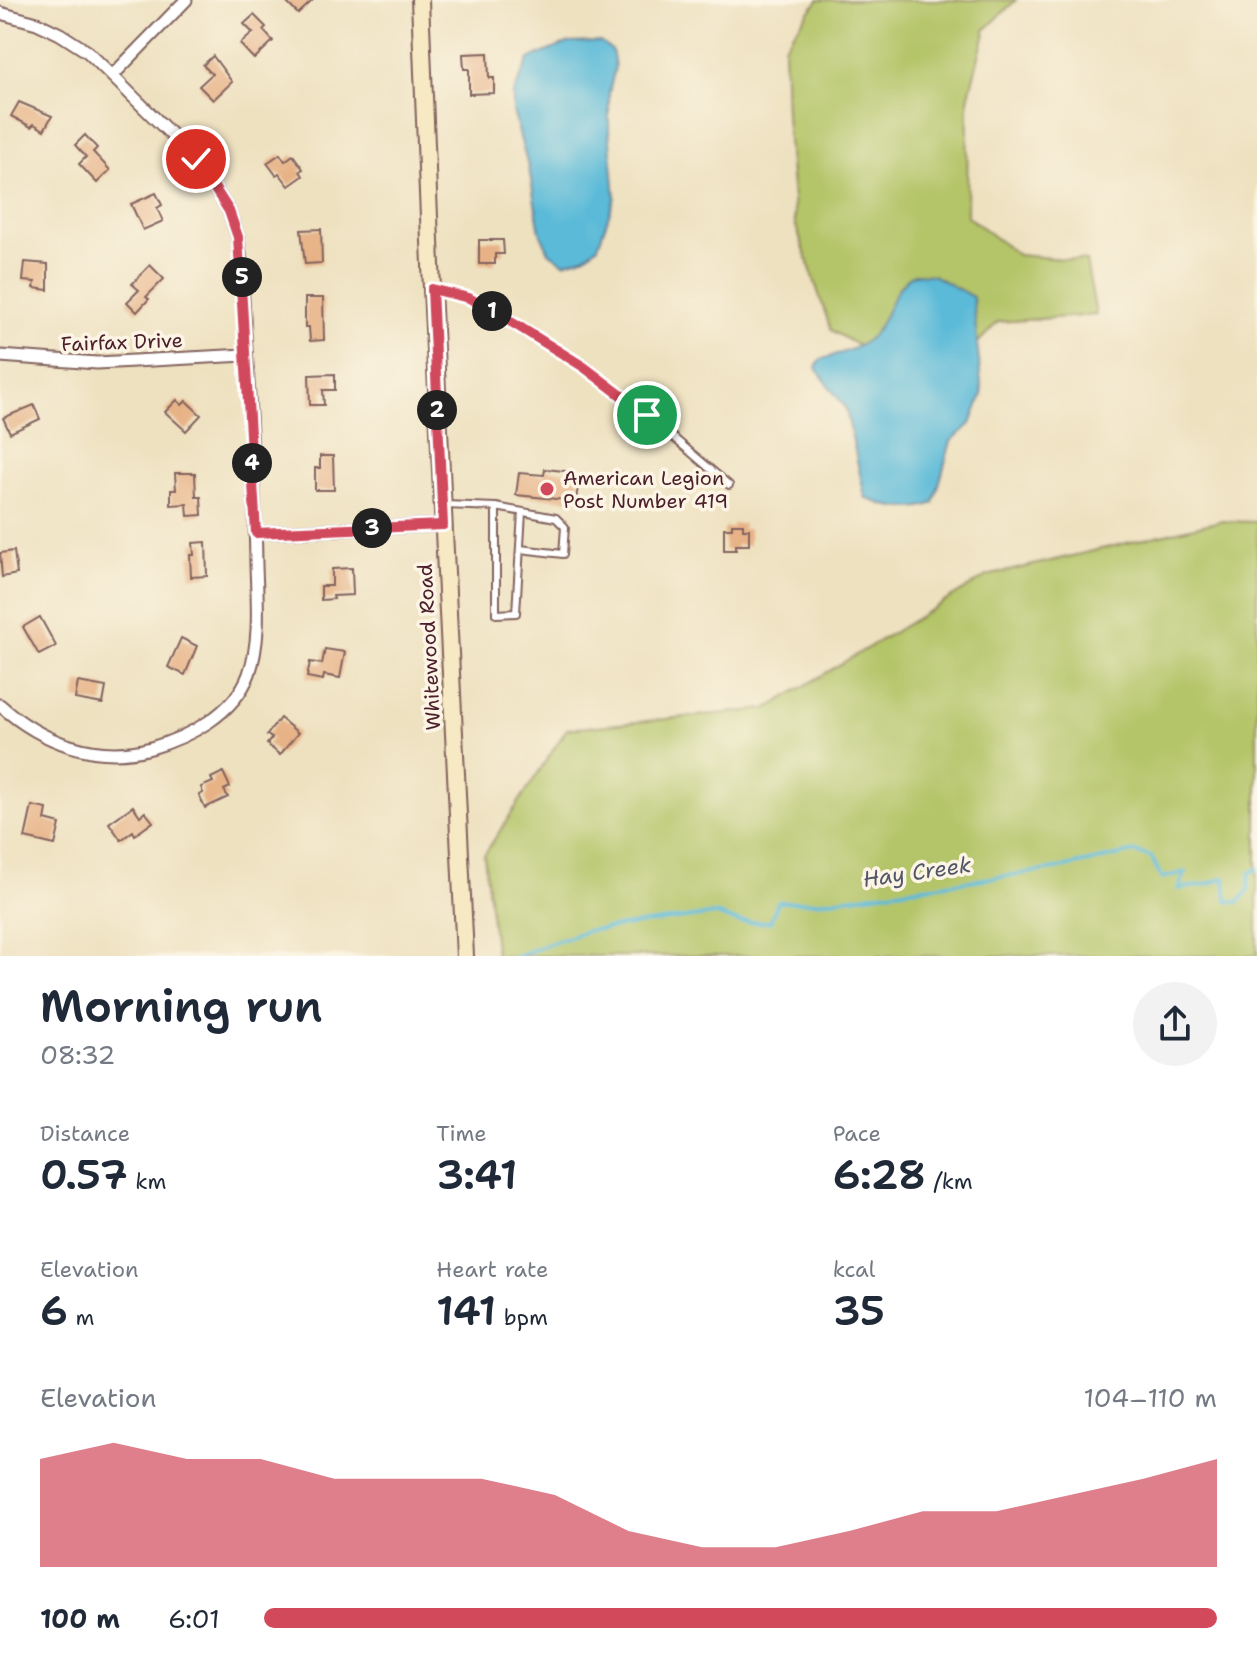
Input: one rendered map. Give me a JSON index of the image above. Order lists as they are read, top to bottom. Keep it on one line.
{"streets":{"street":["Fairfax Drive","Whitewood Road"]},"water":["Hay Creek"],"places":["American Legion Post Number 419"],"page":{"pins":["5","1","2","4","3"],"heading":["Morning run","08:32"],"stats":[["Distance","0.57 km"],["Time","3:41"],["Pace","6:28 /km"],["Elevation","6 m"],["Heart rate","141 bpm"],["kcal","35"]],"chart":["Elevation","104–110 m"],"list":[{"name":"100 m","note":"6:01"}]}}
